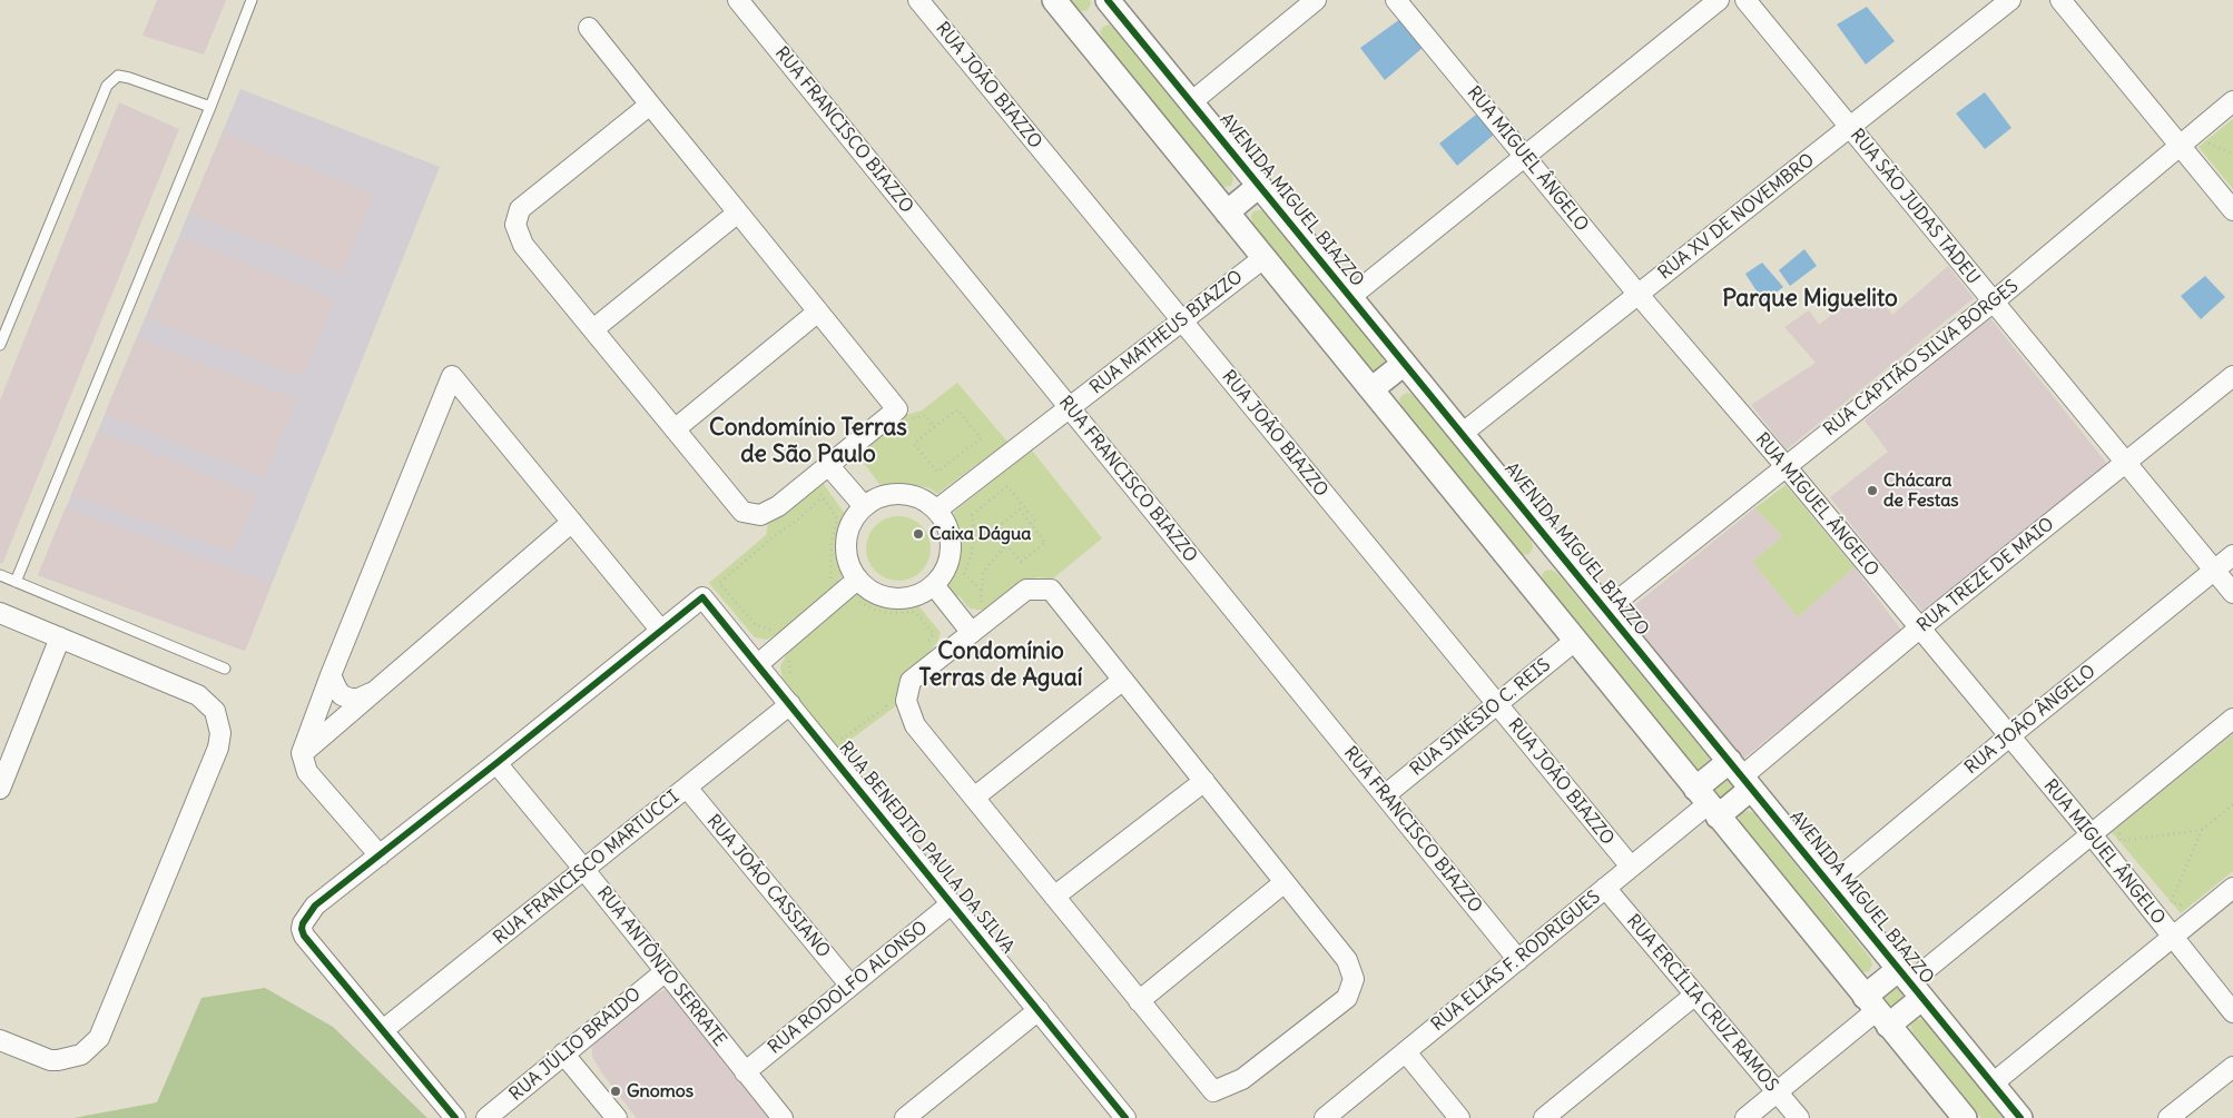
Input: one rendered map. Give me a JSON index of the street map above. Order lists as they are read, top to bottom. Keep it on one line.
{"streets":{"street":["RUA JOÃO BIAZZO","RUA FRANCISCO BIAZZO","RUA MIGUEL ÂNGELO","AVENIDA MIGUEL BIAZZO","RUA SÃO JUDAS TADEU","RUA XV DE NOVEMBRO","RUA MATHEUS BIAZZO","RUA CAPITÃO SILVA BORGES","RUA TREZE DE MAIO","RUA SINÉSIO C. REIS","RUA JOÃO ÂNGELO","RUA BENEDITO PAULA DA SILVA","RUA FRANCISCO MARTUCCI","RUA JOÃO CASSIANO","RUA ELIAS F. RODRIGUES","RUA ANTÔNIO SERRATE","RUA RODOLFO ALONSO","RUA ERCÍLIA CRUZ RAMOS","RUA JÚLIO BRAIDO"]},"crossings":[["RUA JOÃO BIAZZO","RUA MATHEUS BIAZZO"],["RUA JOÃO BIAZZO","RUA SINÉSIO C. REIS"],["RUA JOÃO BIAZZO","RUA ELIAS F. RODRIGUES"],["RUA FRANCISCO BIAZZO","RUA MATHEUS BIAZZO"],["RUA FRANCISCO BIAZZO","RUA SINÉSIO C. REIS"],["RUA FRANCISCO BIAZZO","RUA ELIAS F. RODRIGUES"],["RUA MIGUEL ÂNGELO","RUA XV DE NOVEMBRO"],["RUA MIGUEL ÂNGELO","RUA CAPITÃO SILVA BORGES"],["RUA MIGUEL ÂNGELO","RUA TREZE DE MAIO"],["RUA MIGUEL ÂNGELO","RUA JOÃO ÂNGELO"],["AVENIDA MIGUEL BIAZZO","RUA XV DE NOVEMBRO"],["AVENIDA MIGUEL BIAZZO","RUA CAPITÃO SILVA BORGES"],["AVENIDA MIGUEL BIAZZO","RUA TREZE DE MAIO"],["AVENIDA MIGUEL BIAZZO","RUA JOÃO ÂNGELO"],["RUA SÃO JUDAS TADEU","RUA XV DE NOVEMBRO"],["RUA SÃO JUDAS TADEU","RUA CAPITÃO SILVA BORGES"],["RUA SÃO JUDAS TADEU","RUA TREZE DE MAIO"],["RUA SÃO JUDAS TADEU","RUA JOÃO ÂNGELO"],["RUA BENEDITO PAULA DA SILVA","RUA FRANCISCO MARTUCCI"],["RUA BENEDITO PAULA DA SILVA","RUA RODOLFO ALONSO"],["RUA FRANCISCO MARTUCCI","RUA JOÃO CASSIANO"],["RUA FRANCISCO MARTUCCI","RUA ANTÔNIO SERRATE"],["RUA JOÃO CASSIANO","RUA RODOLFO ALONSO"],["RUA ELIAS F. RODRIGUES","RUA ERCÍLIA CRUZ RAMOS"],["RUA ANTÔNIO SERRATE","RUA RODOLFO ALONSO"],["RUA ANTÔNIO SERRATE","RUA JÚLIO BRAIDO"]],"districts":["Parque Miguelito","Condomínio Terras de São Paulo","Condomínio Terras de Aguaí"],"places":["Chácara de Festas","Caixa Dágua","Gnomos"]}
